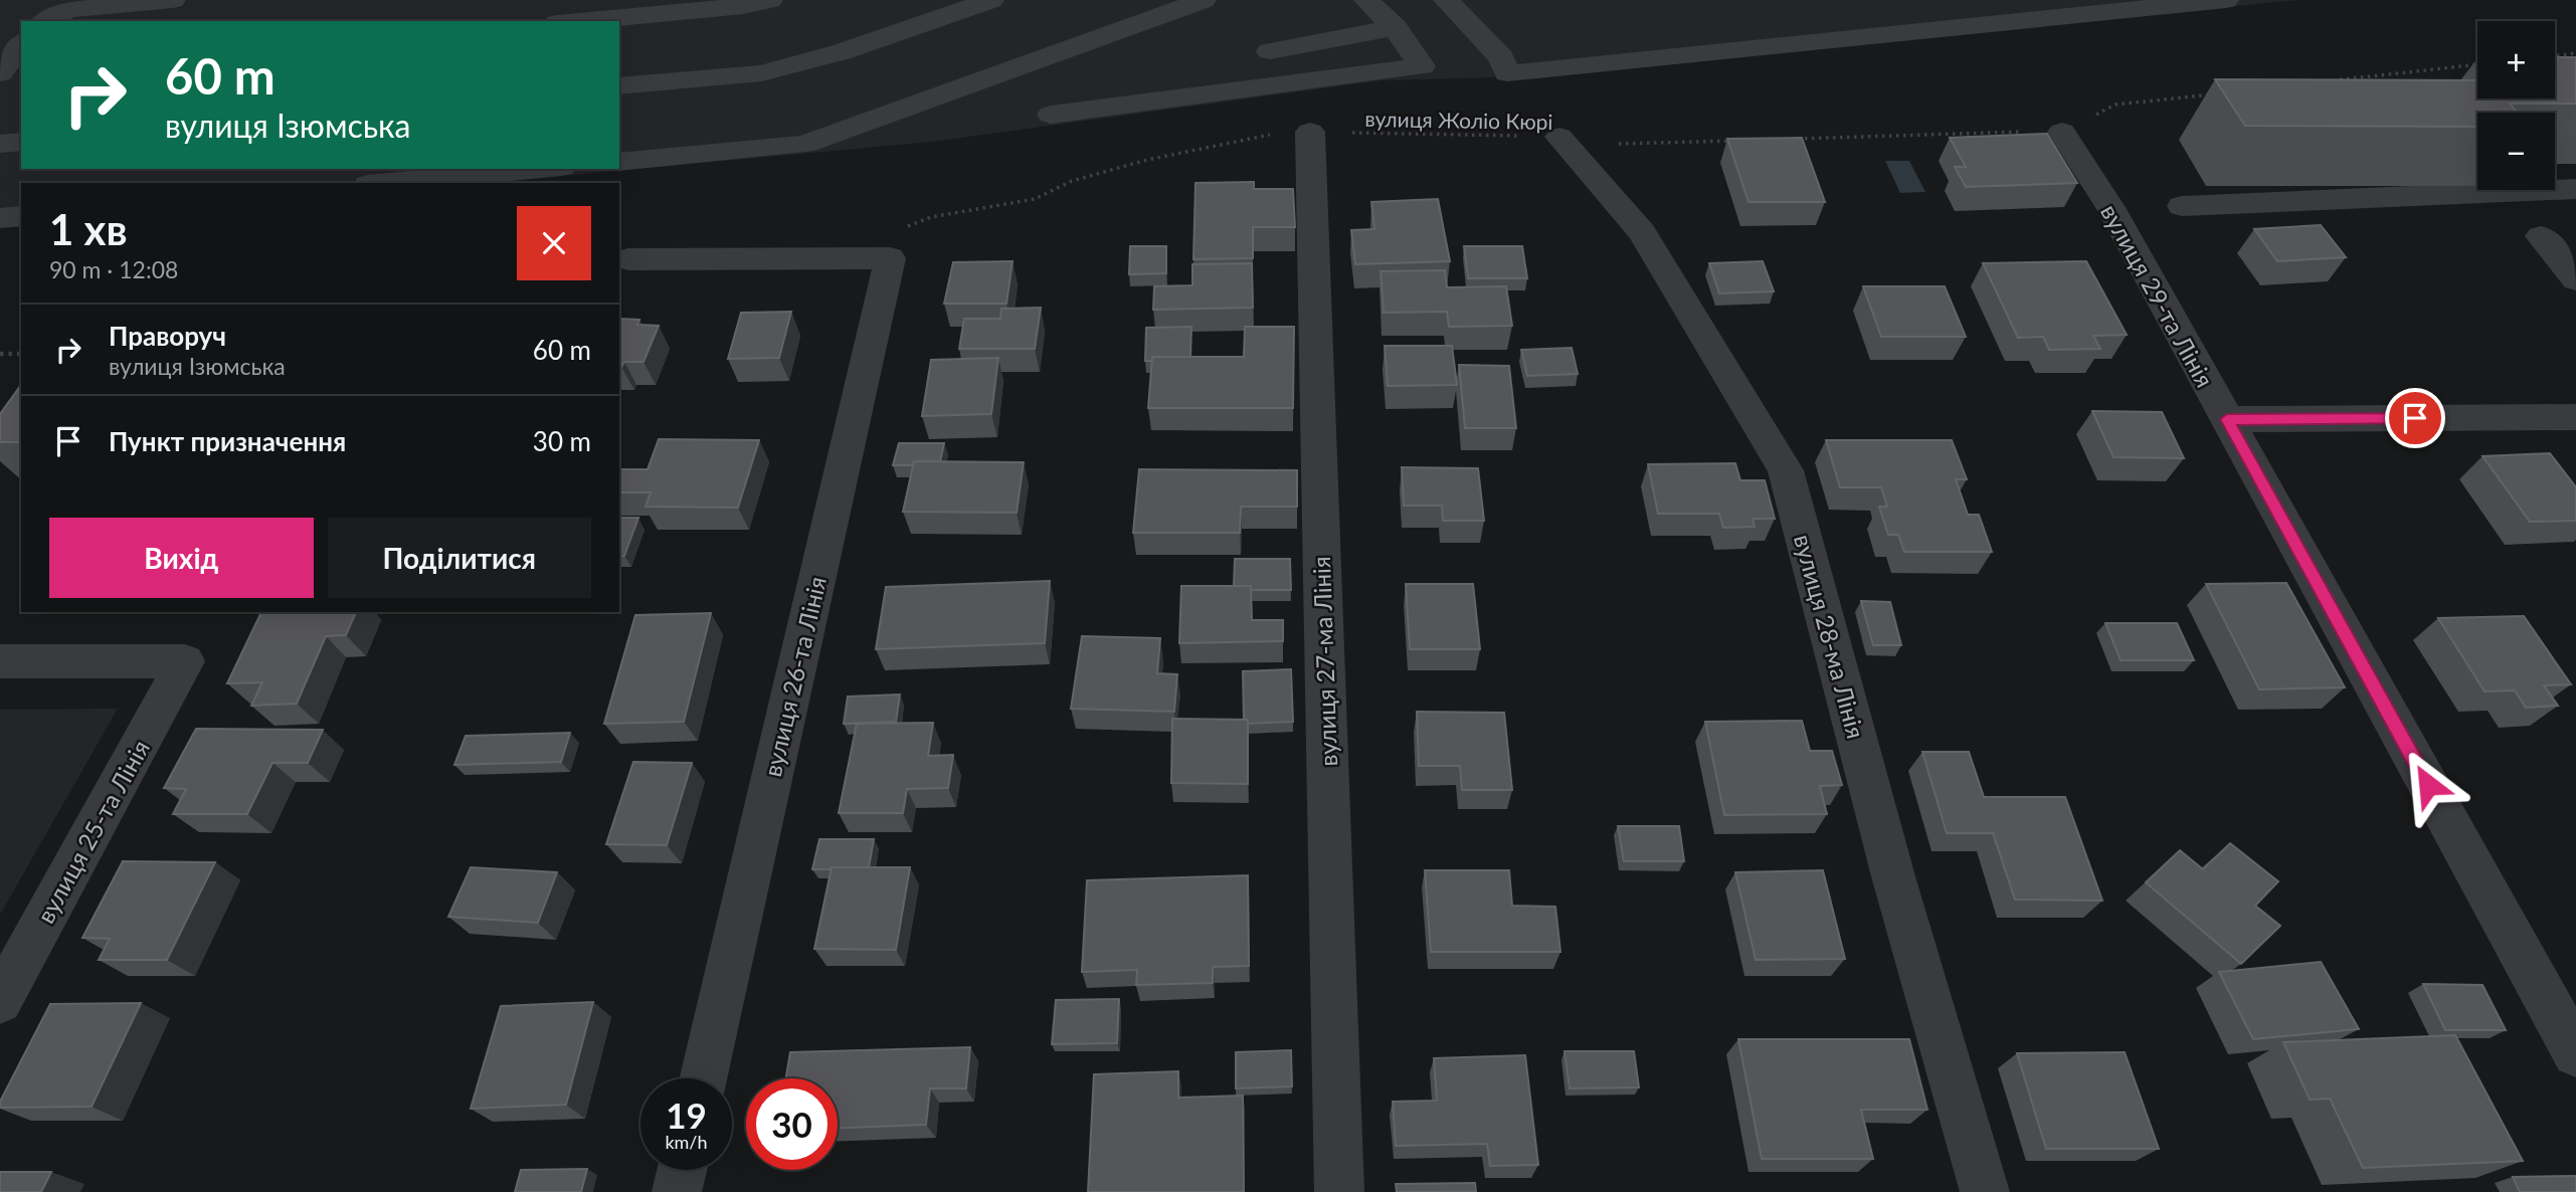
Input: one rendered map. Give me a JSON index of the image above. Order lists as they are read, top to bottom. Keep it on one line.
{"streets":{"street":["вулиця 29-та Лінія","вулиця 28-ма Лінія","вулиця 27-ма Лінія","вулиця 26-та Лінія","вулиця 25-та Лінія"],"path":["вулиця Жоліо Кюрі"]},"crossings":[["вулиця Жоліо Кюрі","вулиця 28-ма Лінія"],["вулиця Жоліо Кюрі","вулиця 27-ма Лінія"],["вулиця Жоліо Кюрі","вулиця 26-та Лінія"]],"page":{"map_buttons":["+","−"],"turn":["60 m","вулиця Ізюмська"],"heading":["1 хв","90 m · 12:08"],"list":[{"name":"Праворуч","note":"вулиця Ізюмська","value":"60 m"},{"name":"Пункт призначення","value":"30 m"}],"buttons":["Вихід","Поділитися"],"speed":"19 km/h","limit":"30"}}
